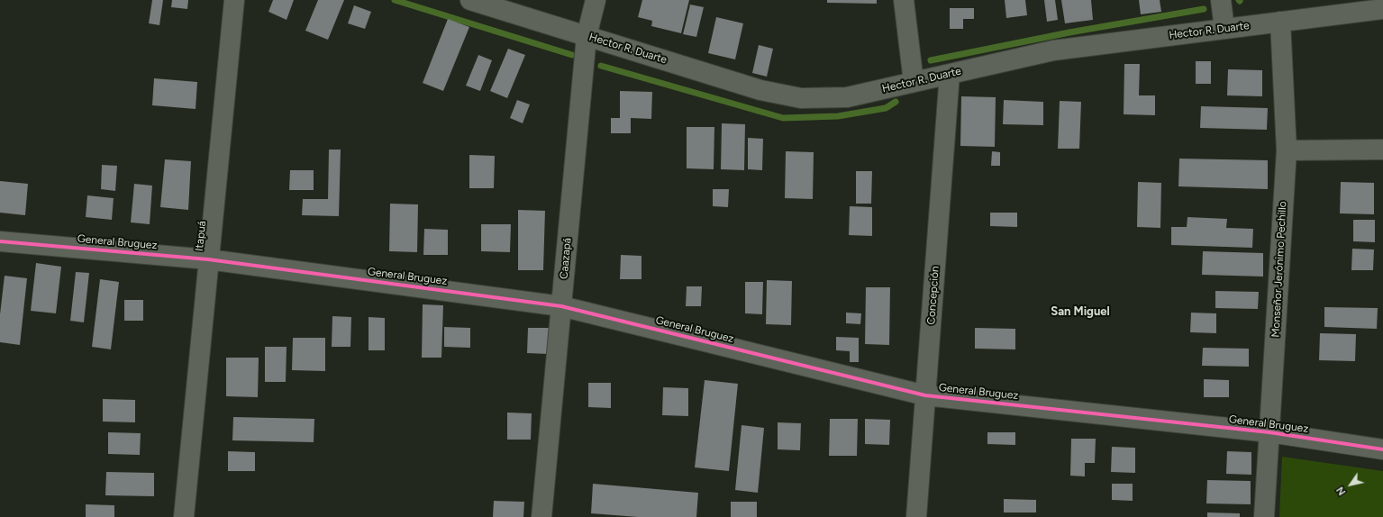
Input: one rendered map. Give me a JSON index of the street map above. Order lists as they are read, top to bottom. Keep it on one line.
{"streets":{"street":["Hector R. Duarte","Itapuá","General Bruguez","Caazapá","Monseñor Jerónimo Pechillo","Concepción"]},"crossings":[["Hector R. Duarte","Caazapá"],["Hector R. Duarte","Monseñor Jerónimo Pechillo"],["Hector R. Duarte","Concepción"],["Itapuá","General Bruguez"],["General Bruguez","Caazapá"],["General Bruguez","Monseñor Jerónimo Pechillo"],["General Bruguez","Concepción"]],"districts":["San Miguel"],"north":"bottom left"}
